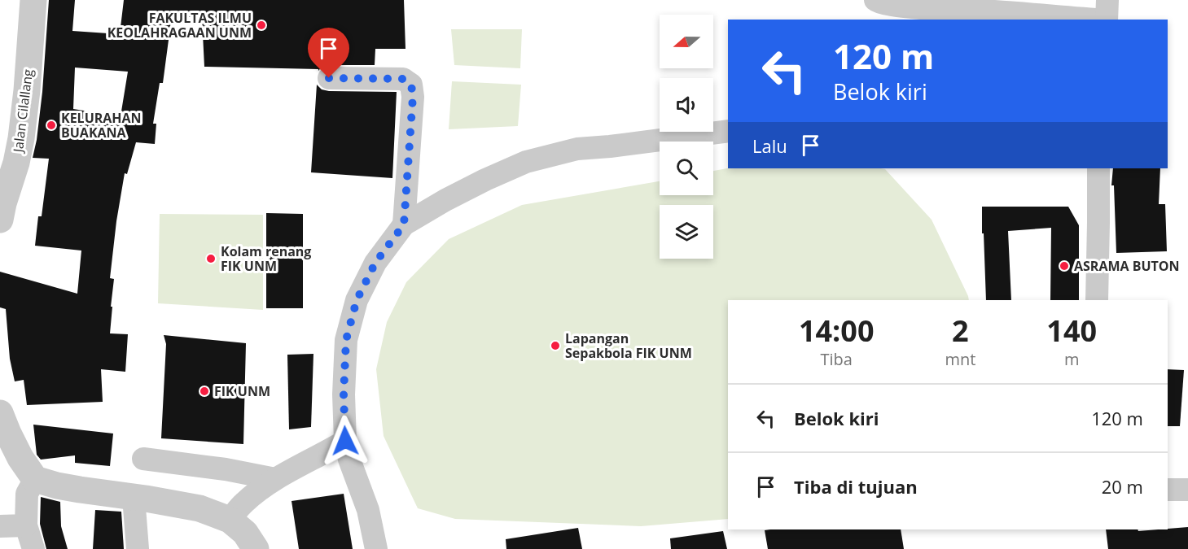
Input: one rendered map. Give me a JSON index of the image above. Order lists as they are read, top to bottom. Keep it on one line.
{"streets":{"street":["Jalan Cilallang"]},"places":["FAKULTAS ILMU KEOLAHRAGAAN UNM","KELURAHAN BUAKANA","Kolam renang FIK UNM","ASRAMA BUTON","Lapangan Sepakbola FIK UNM","FIK UNM"],"north":"left","page":{"turn":["120 m","Belok kiri"],"then":"Lalu","eta":["14:00","Tiba","2","mnt","140","m"],"list":[{"name":"Belok kiri","value":"120 m"},{"name":"Tiba di tujuan","value":"20 m"}]}}
